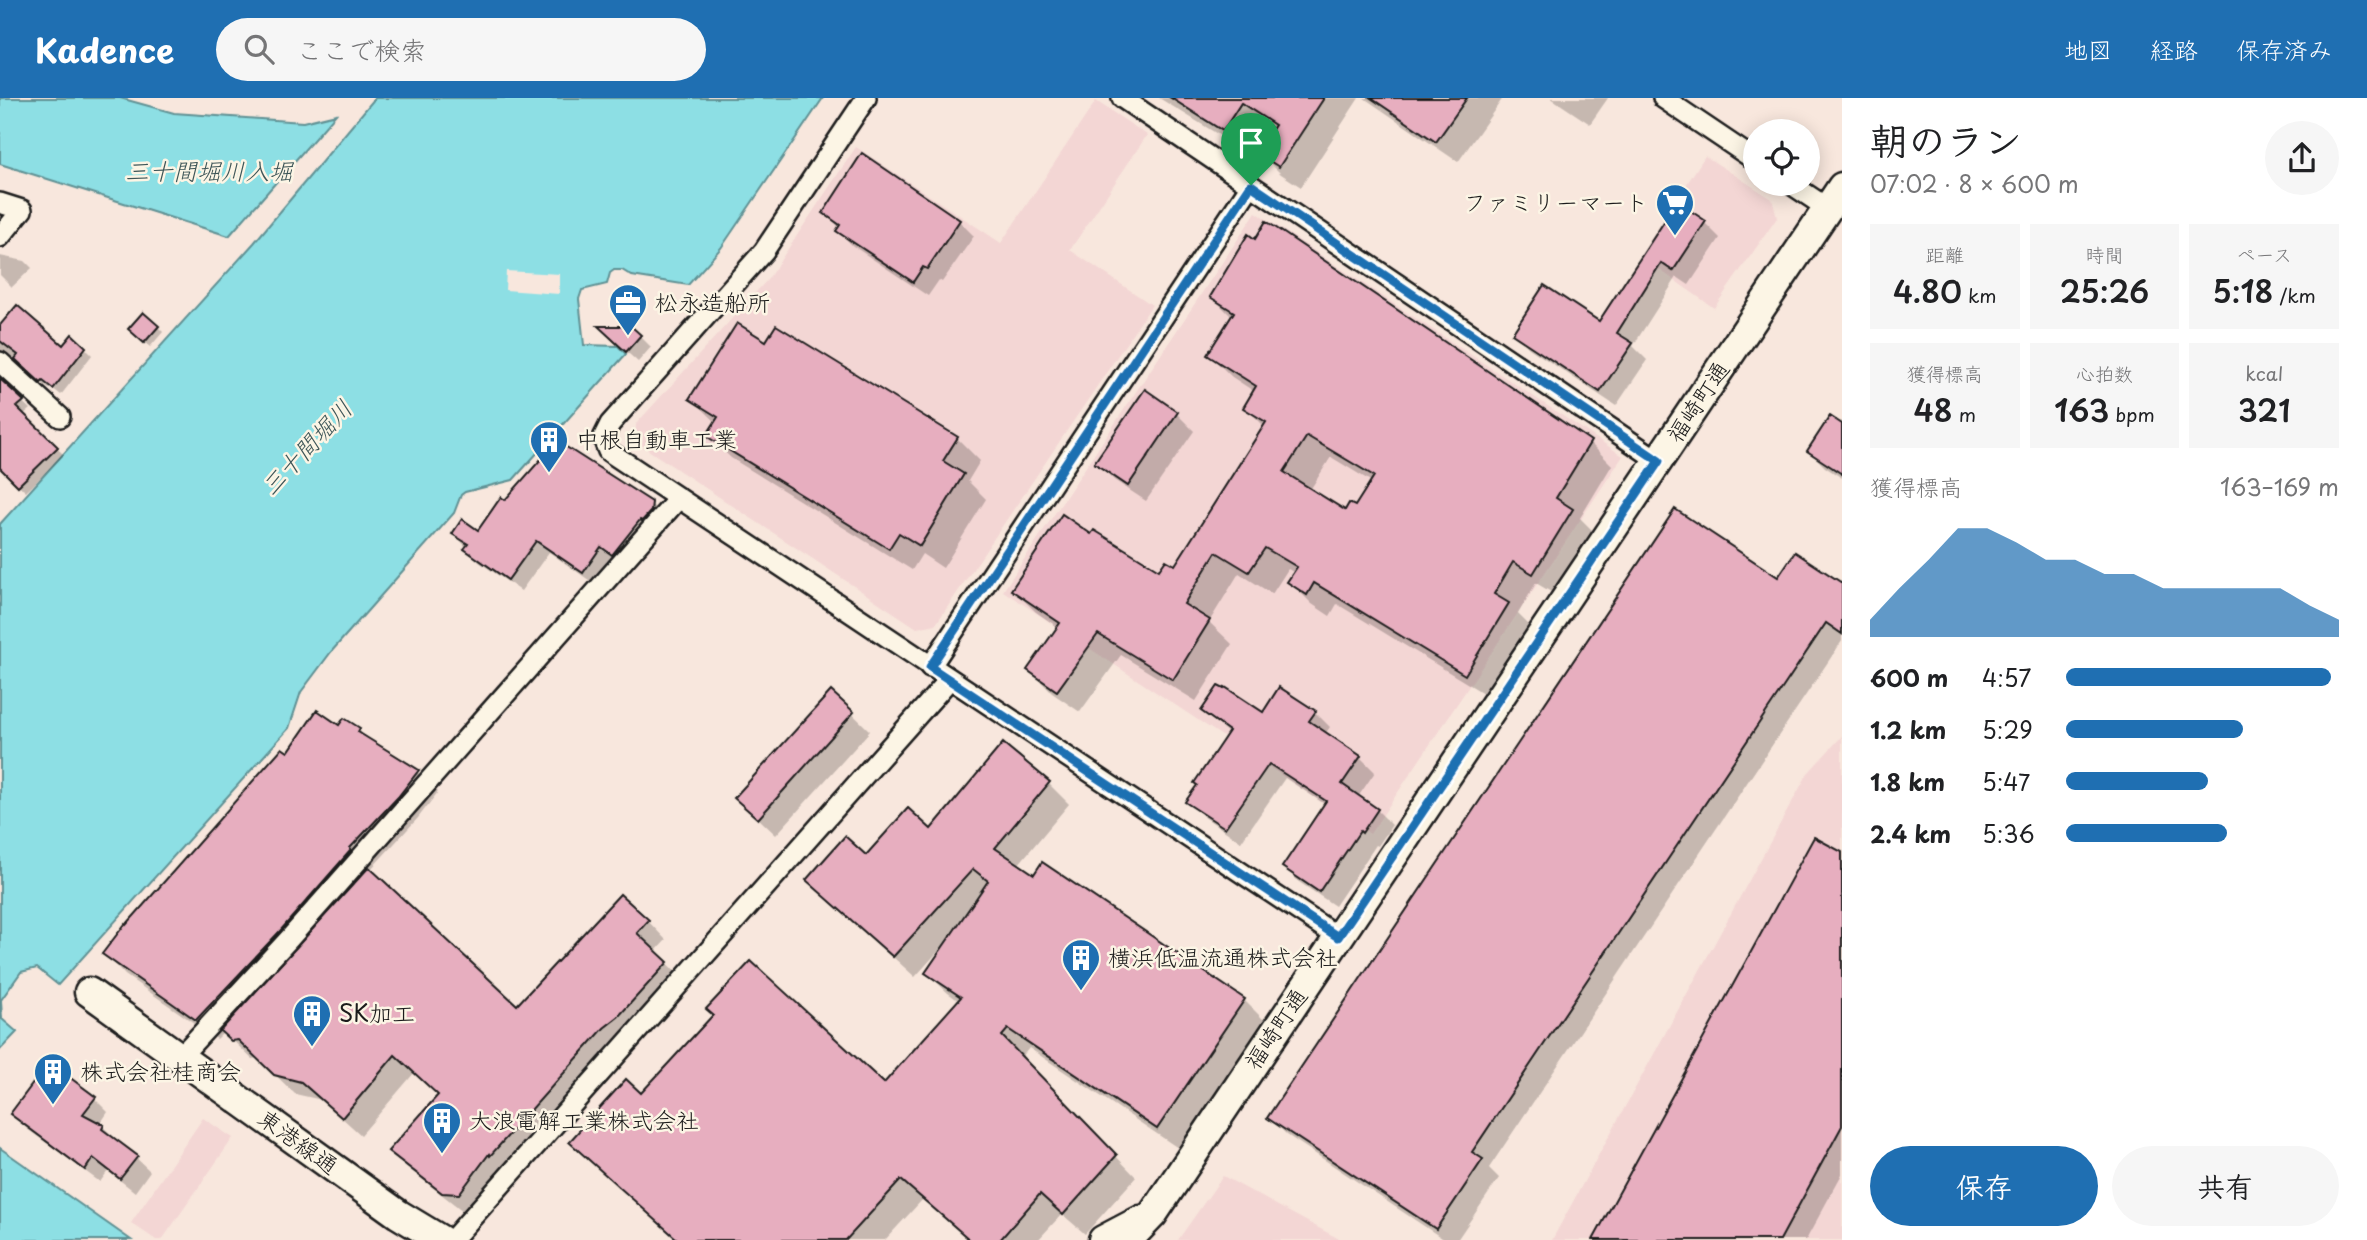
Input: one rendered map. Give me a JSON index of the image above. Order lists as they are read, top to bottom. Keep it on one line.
{"streets":{"street":["福崎町通","東港線通"]},"water":["三十間堀川入堀","三十間堀川"],"places":{"supermarket":["ファミリーマート"],"office":["松永造船所"],"building":["中根自動車工業","横浜低温流通株式会社","SK加工","株式会社桂商会","大浪電解工業株式会社"]},"page":{"header":"Kadence","search":"ここで検索","nav":["地図","経路","保存済み"],"heading":["朝のラン","07:02 · 8 × 600 m"],"stats":[["距離","4.80 km"],["時間","25:26"],["ペース","5:18 /km"],["獲得標高","48 m"],["心拍数","163 bpm"],["kcal","321"]],"chart":["獲得標高","163–169 m"],"list":[{"name":"600 m","note":"4:57"},{"name":"1.2 km","note":"5:29"},{"name":"1.8 km","note":"5:47"},{"name":"2.4 km","note":"5:36"}],"buttons":["保存","共有"]}}
